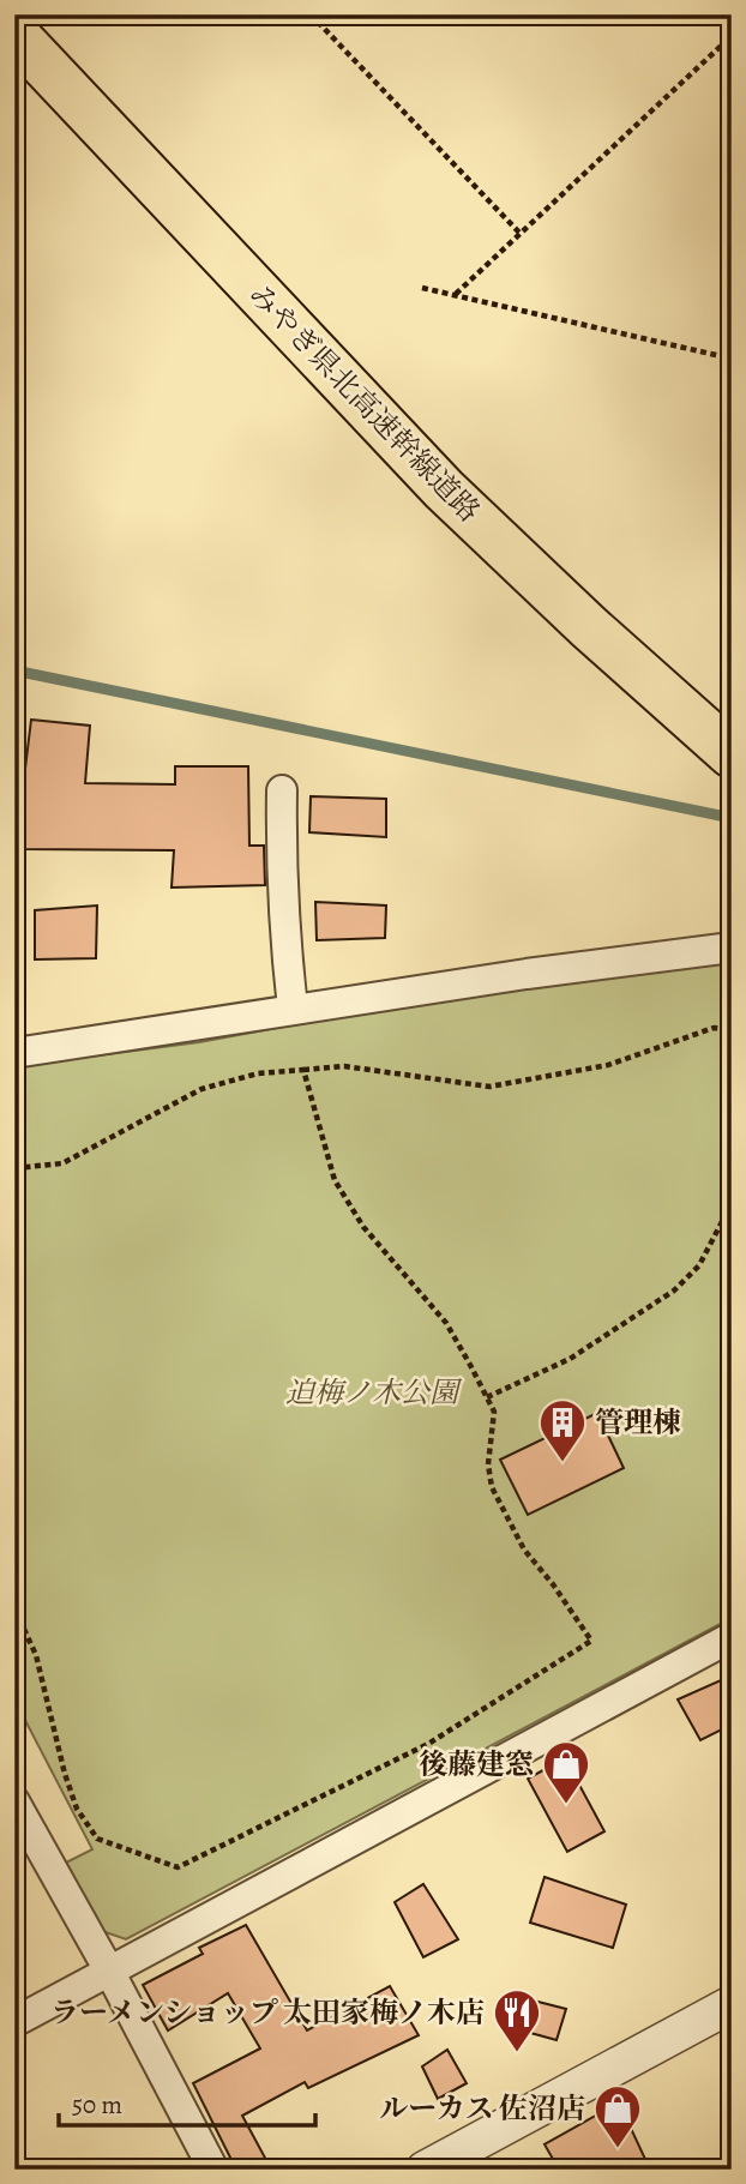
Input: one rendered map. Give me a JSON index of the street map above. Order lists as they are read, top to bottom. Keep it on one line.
{"streets":{"main road":["みやぎ県北高速幹線道路"]},"parks":["迫梅ノ木公園"],"places":{"building":["管理棟"],"shop":["後藤建窓","ルーカス 佐沼店"],"restaurant":["ラーメンショップ 太田家梅ノ木店"]},"scale_bar":"50 m"}
